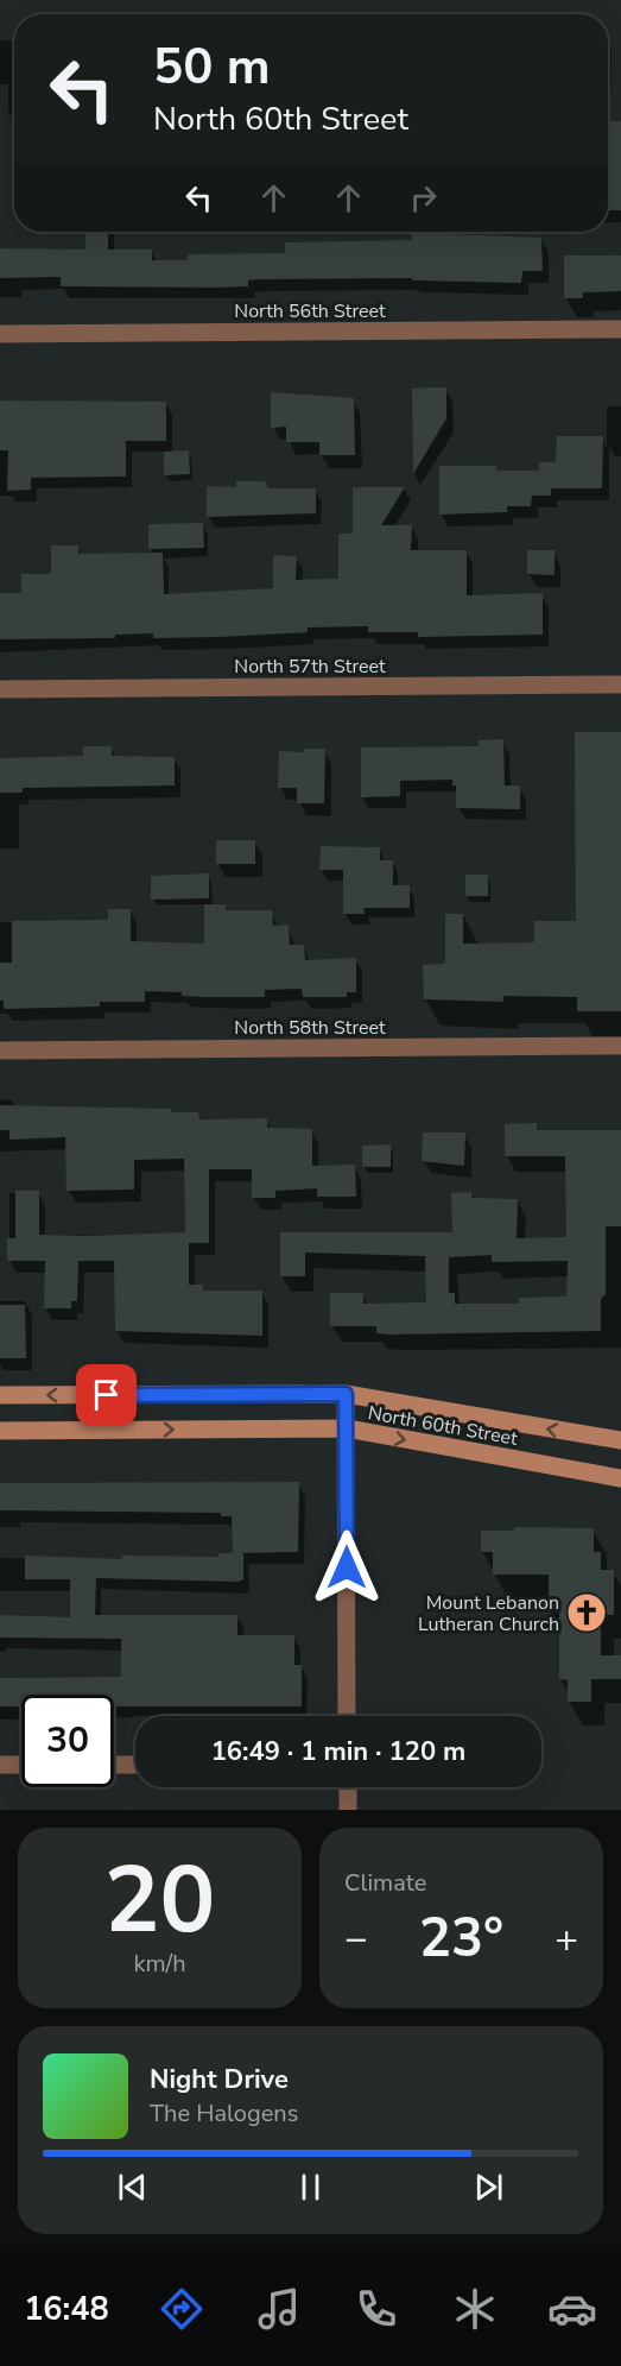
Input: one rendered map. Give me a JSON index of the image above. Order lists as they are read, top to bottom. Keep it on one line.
{"streets":{"main road":["North 60th Street"],"street":["North 56th Street","North 57th Street","North 58th Street"]},"places":{"church":["Mount Lebanon Lutheran Church"]},"page":{"turn":["50 m","North 60th Street"],"limit":"30","trip":"16:49 · 1 min · 120 m","tile":[["20","km/h"],"Climate"],"heat":["−","23°","+"],"song":["Night Drive","The Halogens"],"tabs":"16:48"}}
